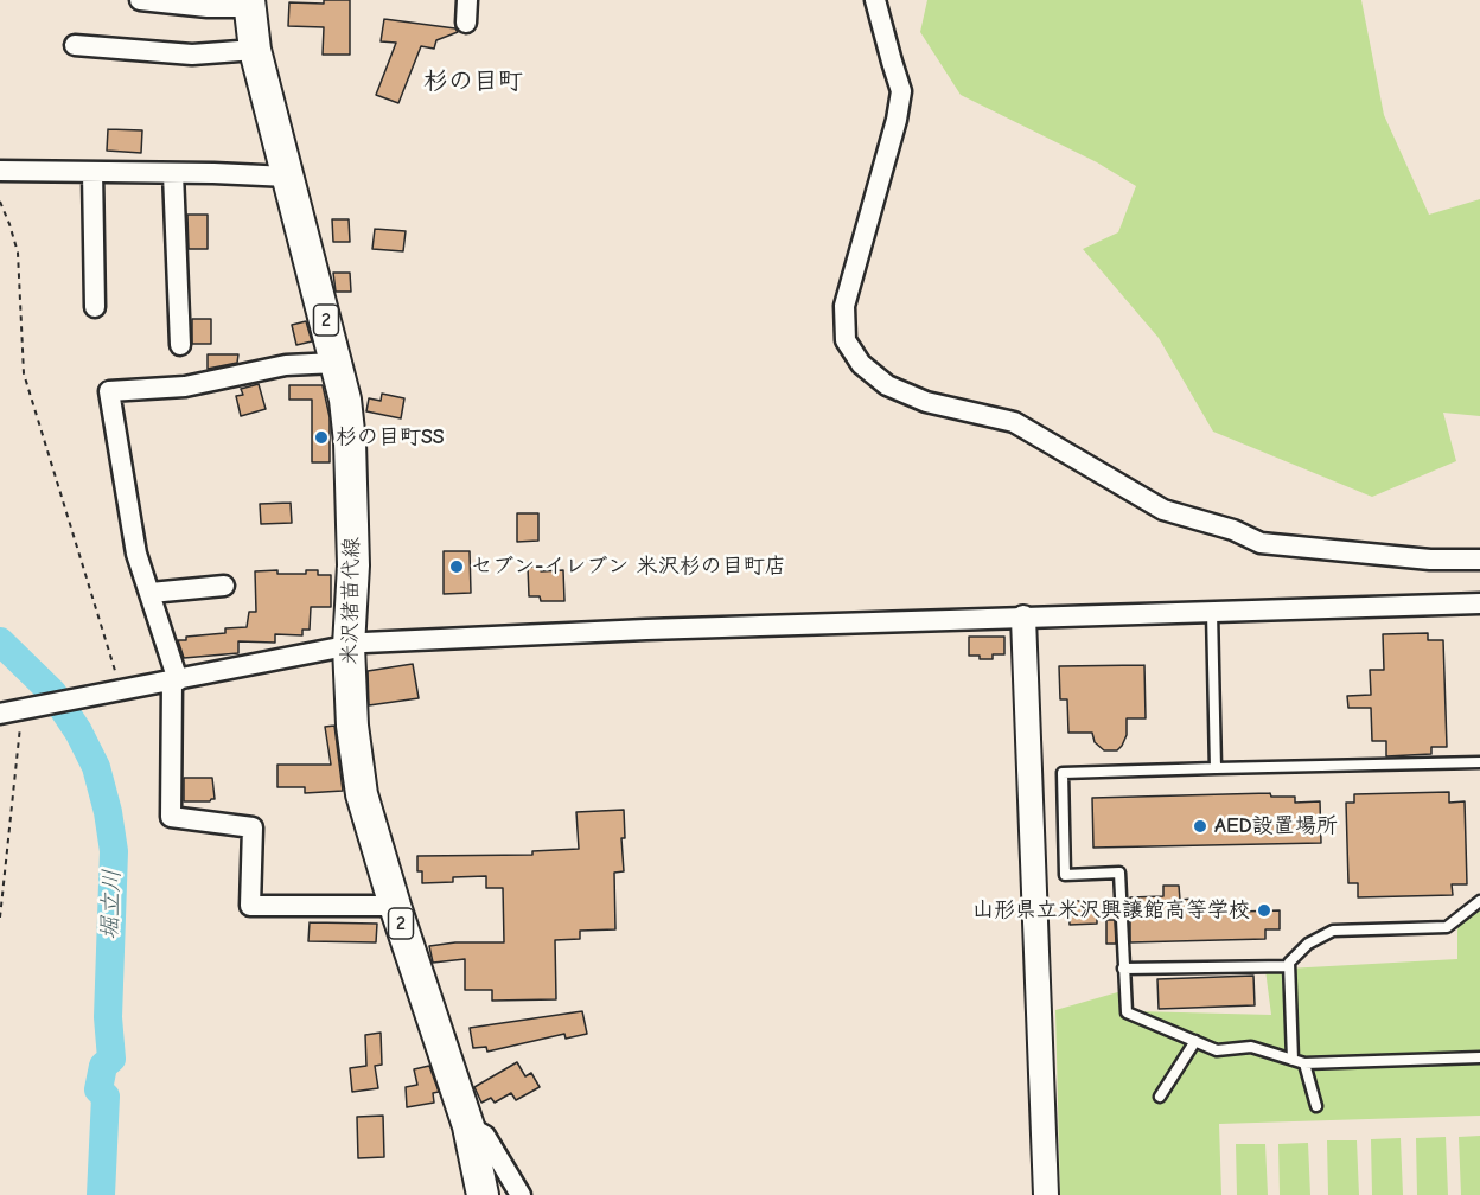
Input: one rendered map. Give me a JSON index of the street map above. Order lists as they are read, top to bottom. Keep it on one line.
{"streets":{"main road":["2","米沢猪苗代線"]},"districts":["杉の目町"],"water":["堀立川"],"places":["杉の目町SS","セブン-イレブン 米沢杉の目町店","AED設置場所","山形県立米沢興譲館高等学校"]}
